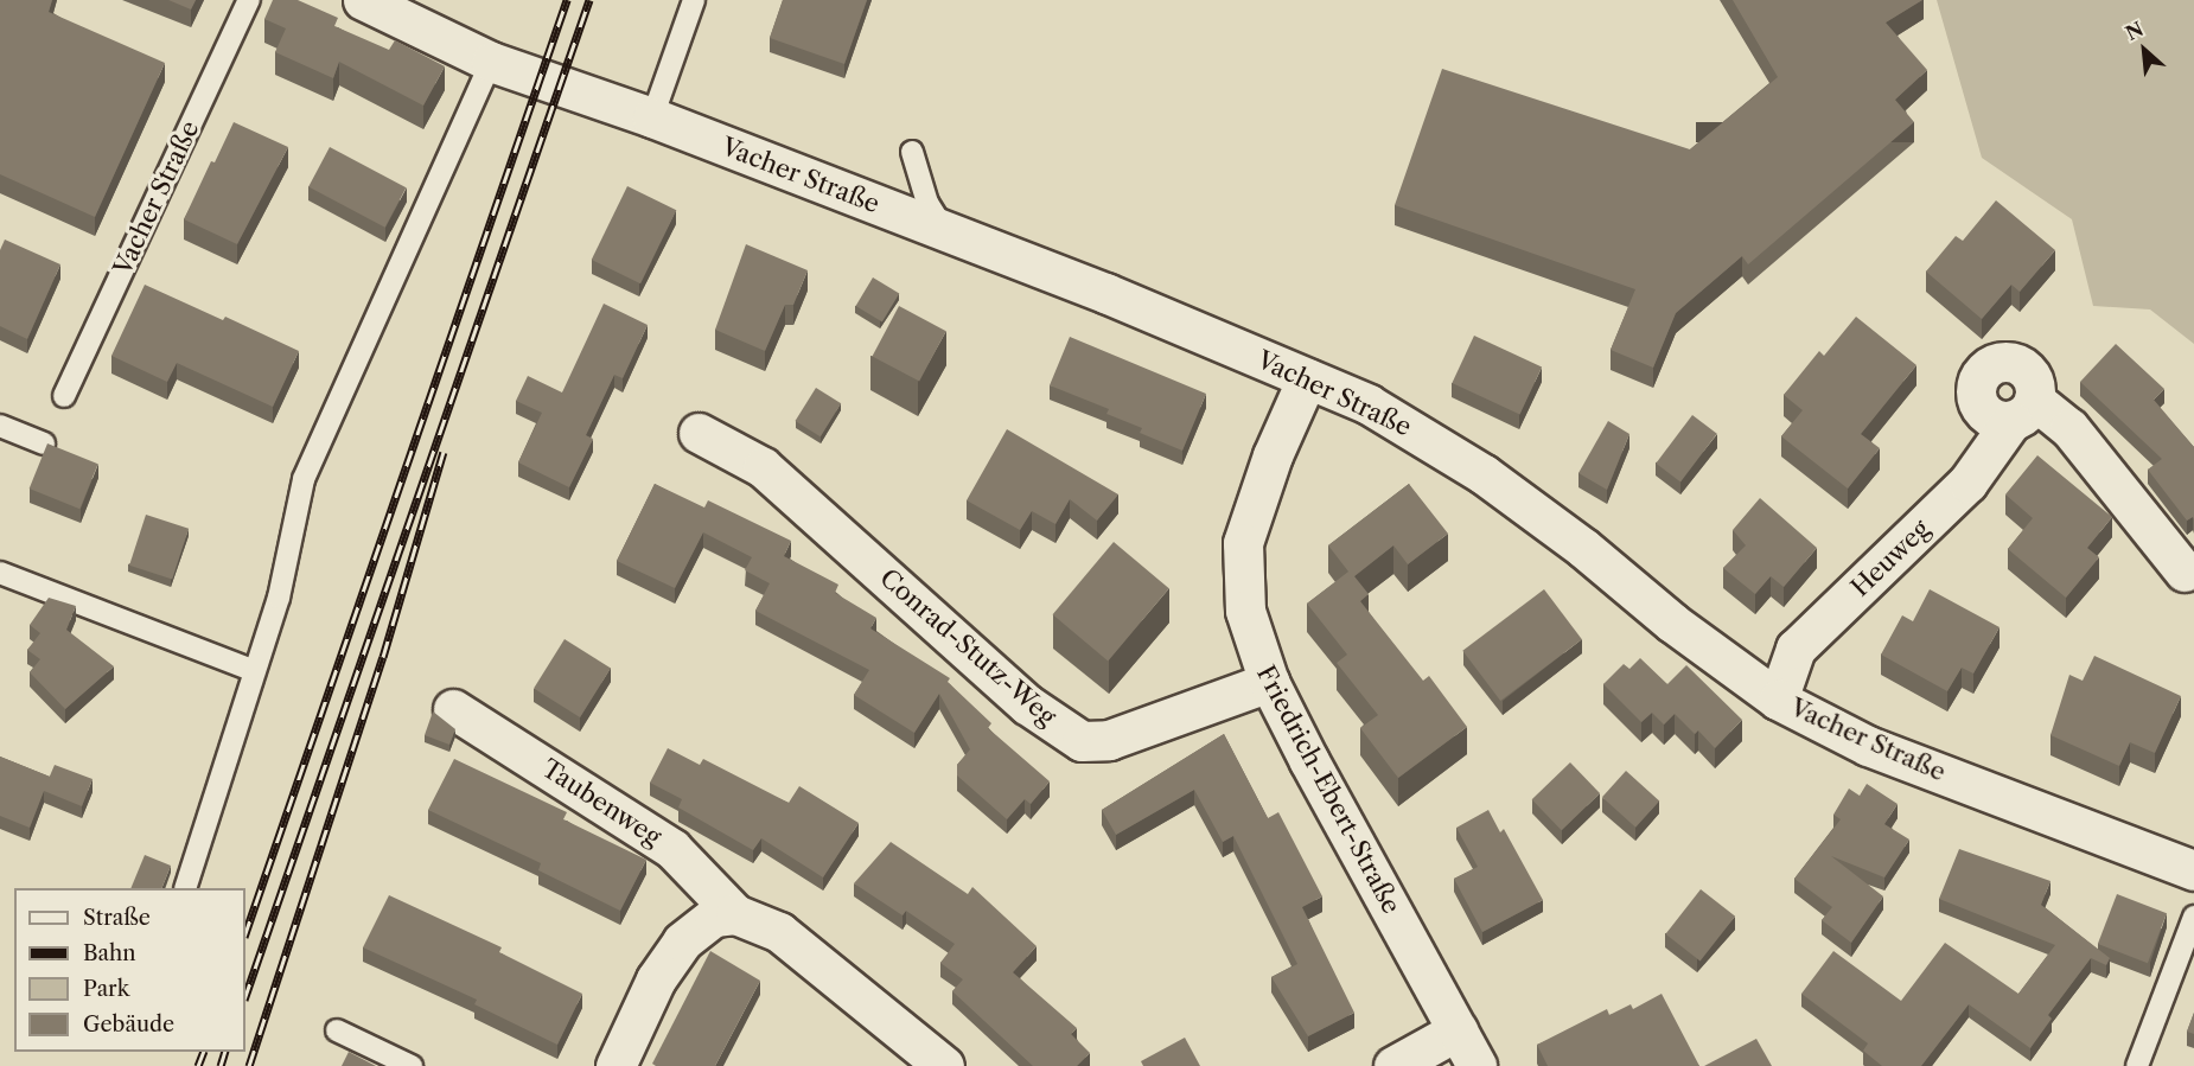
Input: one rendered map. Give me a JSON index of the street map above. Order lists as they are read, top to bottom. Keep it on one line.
{"streets":{"street":["Vacher Straße","Heuweg","Conrad-Stutz-Weg","Friedrich-Ebert-Straße","Taubenweg"]},"crossings":[["Vacher Straße","Heuweg"],["Vacher Straße","Friedrich-Ebert-Straße"],["Conrad-Stutz-Weg","Friedrich-Ebert-Straße"]],"legend":["Straße","Bahn","Park","Gebäude"],"north":"top left"}
